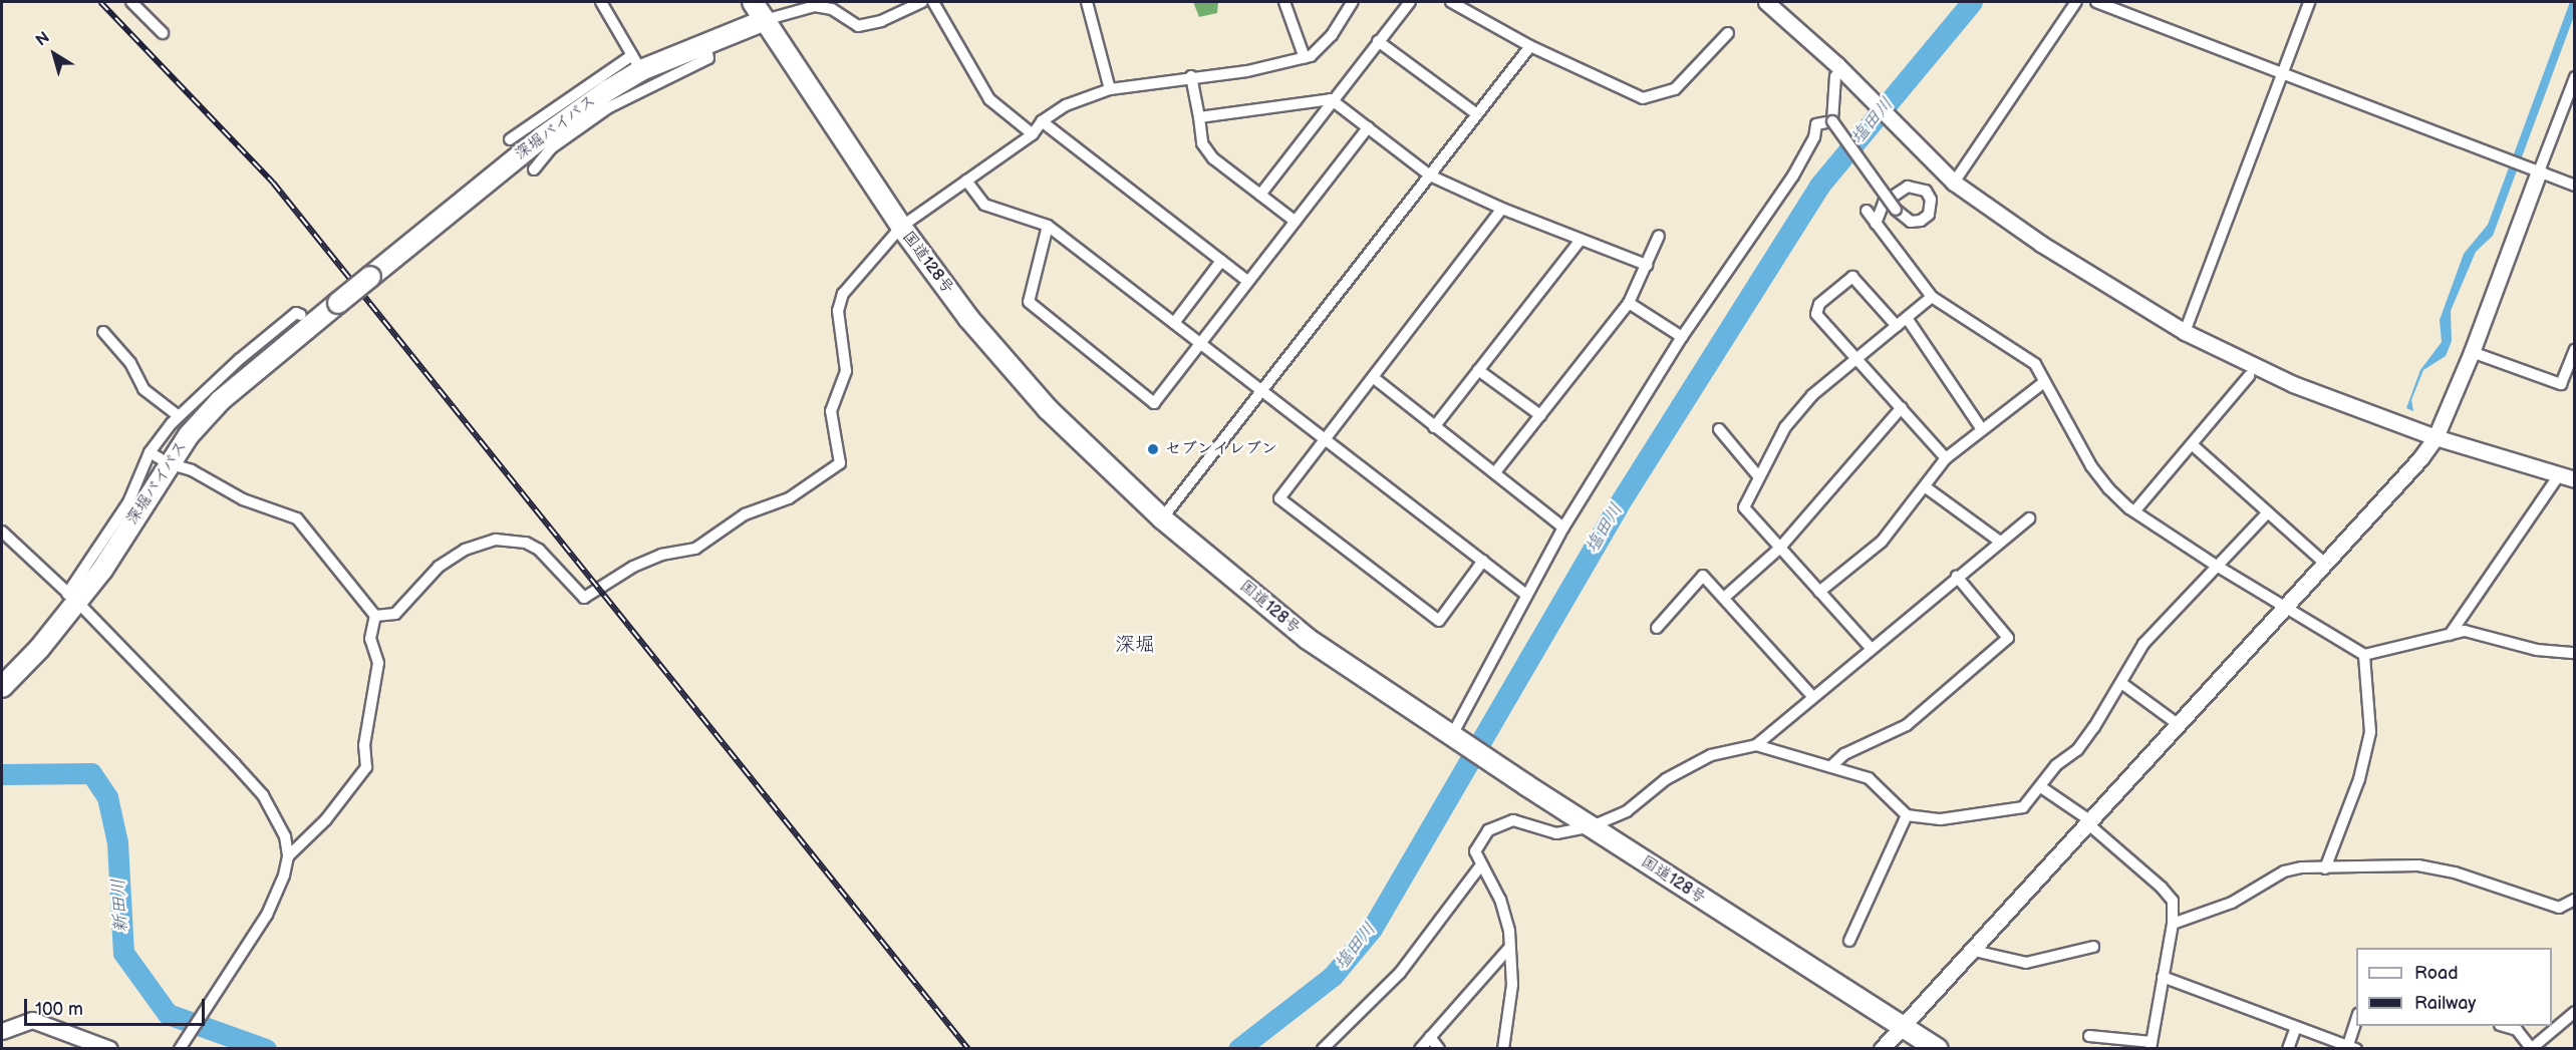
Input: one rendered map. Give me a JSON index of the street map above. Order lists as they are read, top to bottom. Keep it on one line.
{"streets":{"highway":["深堀バイパス","国道128号"]},"crossings":[["深堀バイパス","国道128号"]],"districts":["深堀"],"water":["塩田川","新田川"],"places":["セブンイレブン"],"legend":["Road","Railway"],"scale_bar":"100 m","north":"top left"}
